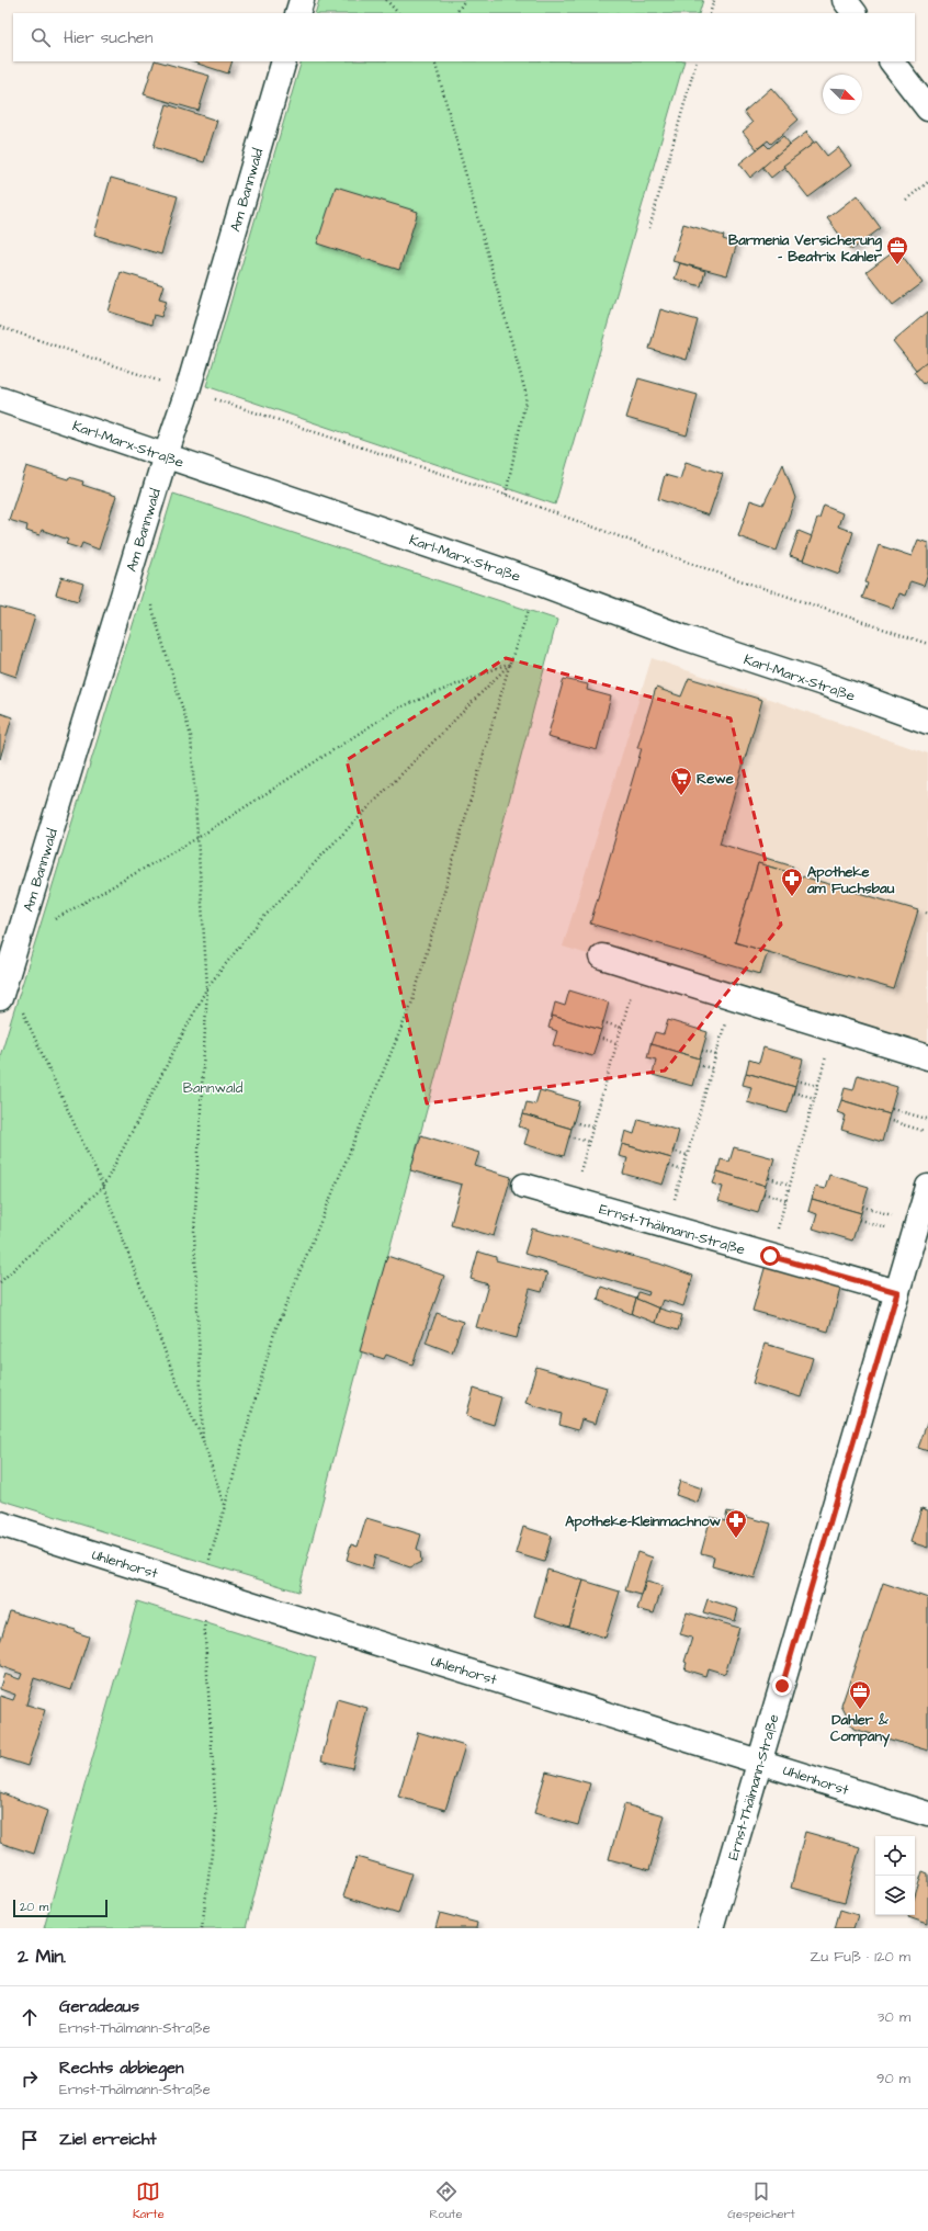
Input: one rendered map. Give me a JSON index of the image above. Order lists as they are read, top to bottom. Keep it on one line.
{"streets":{"street":["Am Bannwald","Karl-Marx-Straße","Ernst-Thälmann-Straße","Uhlenhorst"]},"crossings":[["Am Bannwald","Karl-Marx-Straße"],["Ernst-Thälmann-Straße","Uhlenhorst"]],"parks":["Bannwald"],"places":{"office":["Barmenia Versicherung - Beatrix Kahler","Dahler & Company"],"supermarket":["Rewe"],"pharmacy":["Apotheke am Fuchsbau","Apotheke-Kleinmachnow"]},"scale_bar":"20 m","north":"bottom right","page":{"search":"Hier suchen","scale":"20 m","heading":["2 Min.","Zu Fuß · 120 m"],"list":[["Geradeaus","Ernst-Thälmann-Straße","30 m"],["Rechts abbiegen","Ernst-Thälmann-Straße","90 m"],"Ziel erreicht"],"nav":["Karte","Route","Gespeichert"]}}
